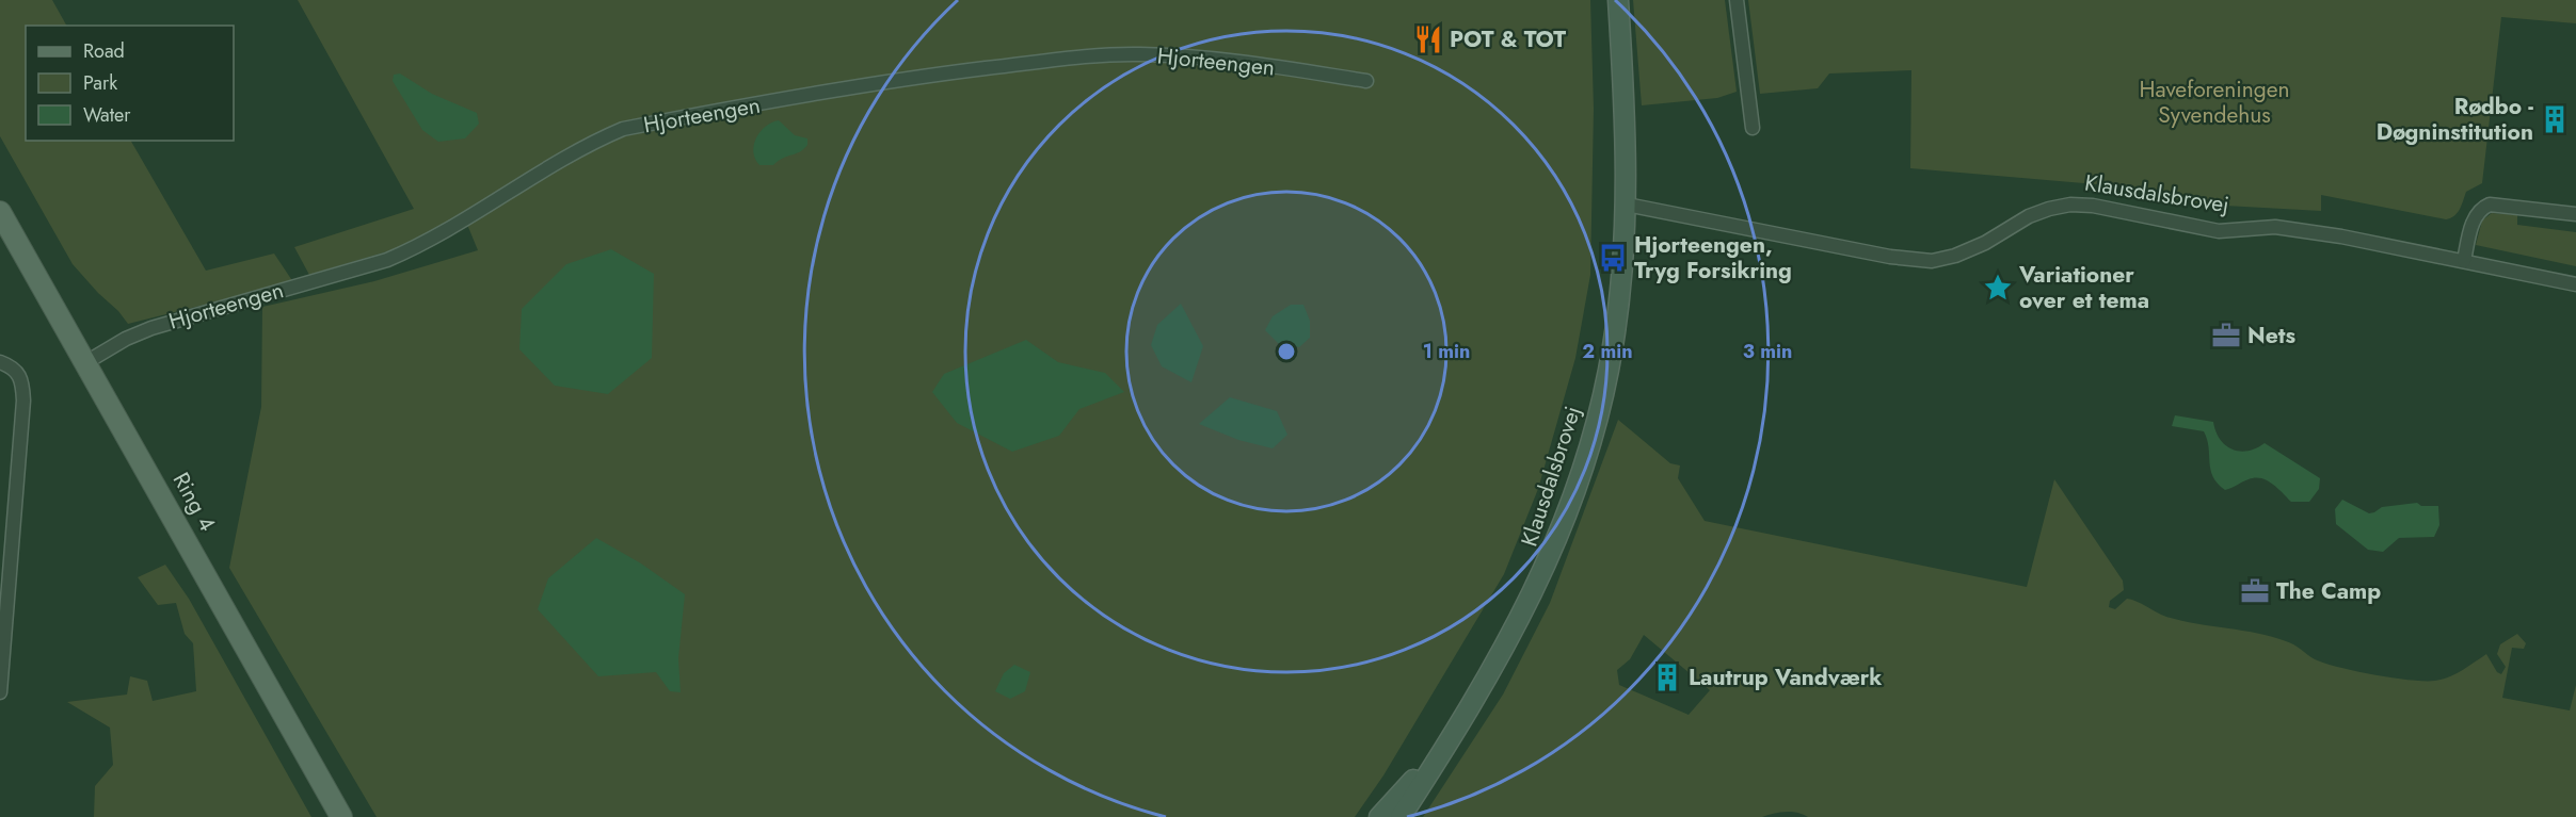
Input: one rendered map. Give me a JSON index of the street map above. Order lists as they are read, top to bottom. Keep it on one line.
{"streets":{"main road":["Ring 4"],"street":["Hjorteengen","Klausdalsbrovej"]},"crossings":[["Hjorteengen","Ring 4"]],"parks":["Haveforeningen Syvendehus"],"places":{"restaurant":["POT & TOT"],"building":["Rødbo - Døgninstitution","Lautrup Vandværk"],"bus stop":["Hjorteengen, Tryg Forsikring"],"place":["Variationer over et tema"],"office":["Nets","The Camp"]},"legend":["Road","Park","Water"],"rings":["1 min","2 min","3 min"]}
